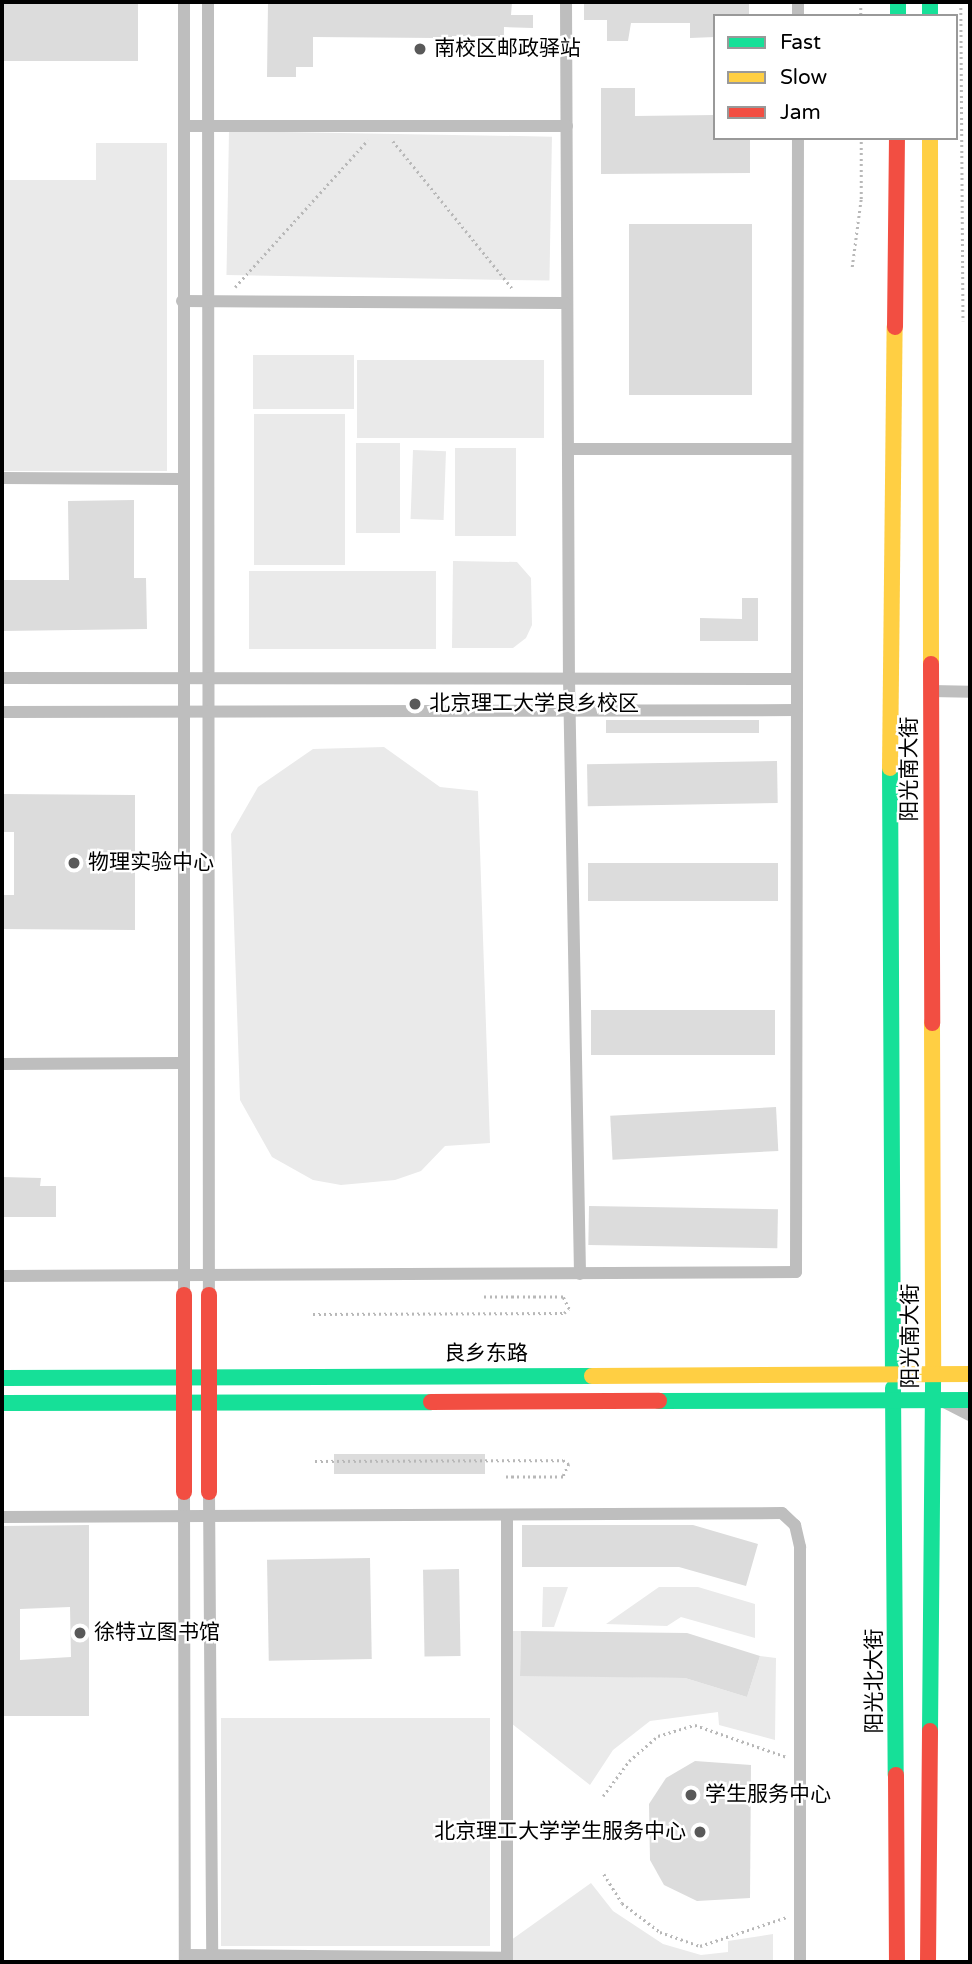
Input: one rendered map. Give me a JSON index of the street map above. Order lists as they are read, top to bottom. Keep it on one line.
{"streets":{"main road":["阳光南大街","良乡东路","阳光北大街"]},"crossings":[["阳光南大街","良乡东路"],["阳光南大街","阳光北大街"]],"places":["南校区邮政驿站","北京理工大学良乡校区","物理实验中心","徐特立图书馆","学生服务中心","北京理工大学学生服务中心"],"legend":["Fast","Slow","Jam"]}
